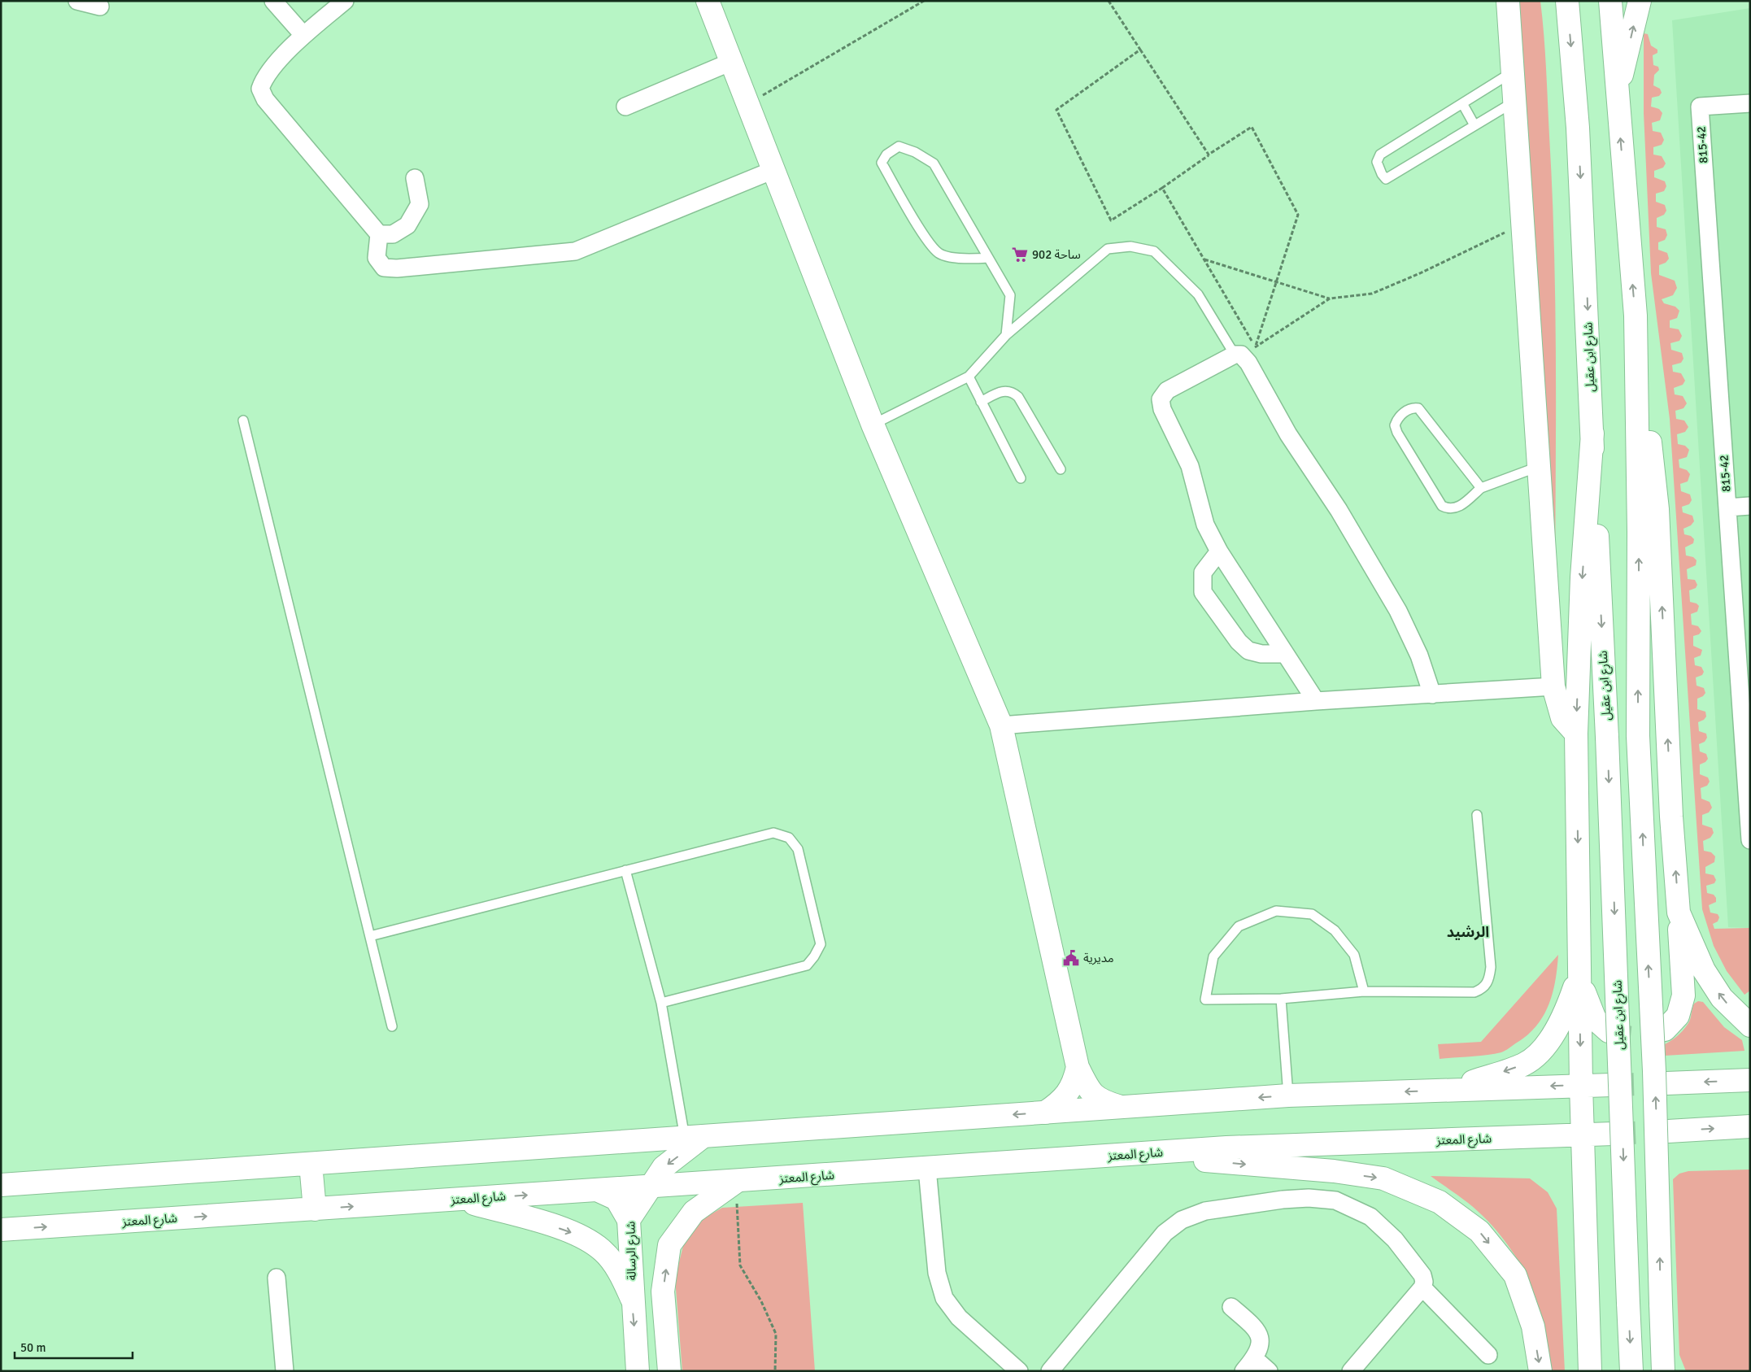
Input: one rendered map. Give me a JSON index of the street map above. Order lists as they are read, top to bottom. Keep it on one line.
{"streets":{"main road":["شارع ابن عقيل","شارع المعتز","شارع الرسالة"],"street":["815-42"]},"crossings":[["شارع المعتز","شارع الرسالة"]],"districts":["الرشيد"],"places":{"supermarket":["ساحة 902"],"public building":["مديرية"]},"scale_bar":"50 m"}
